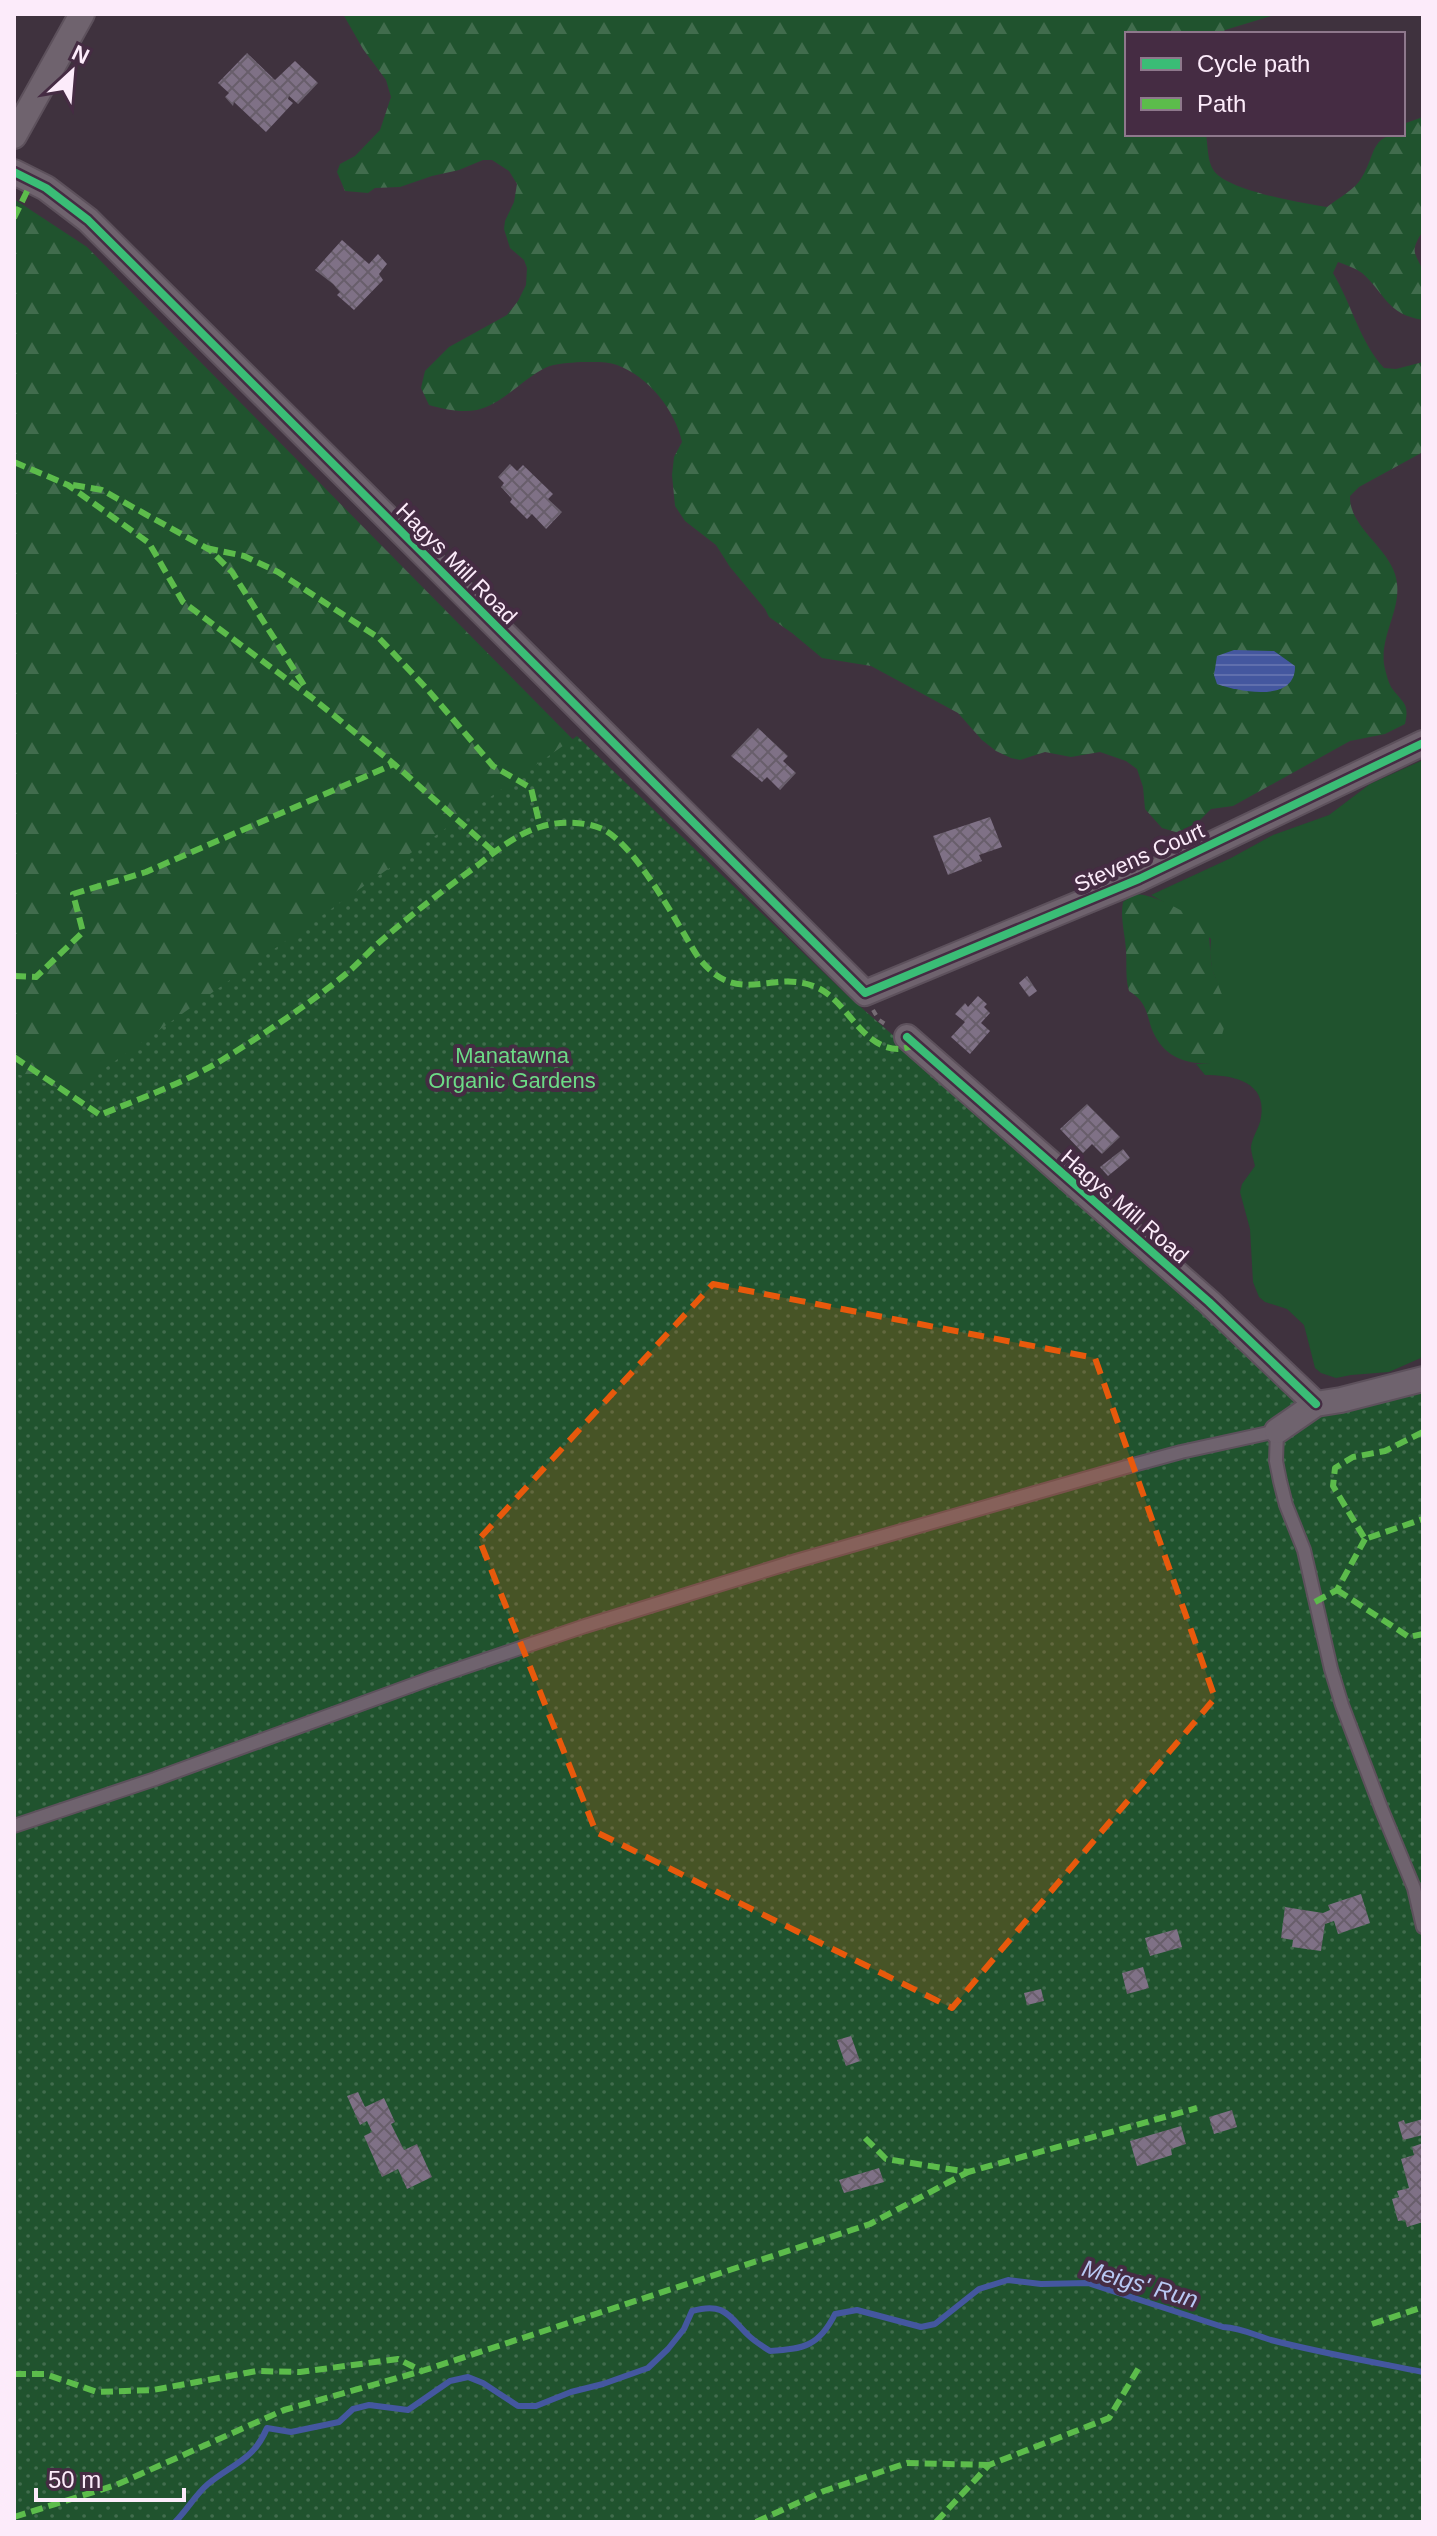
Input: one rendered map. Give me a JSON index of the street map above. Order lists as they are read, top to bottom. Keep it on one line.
{"streets":{"street":["Hagys Mill Road","Stevens Court"]},"crossings":[["Hagys Mill Road","Stevens Court"]],"water":["Meigs' Run"],"parks":["Manatawna Organic Gardens"],"legend":["Cycle path","Path"],"scale_bar":"50 m","north":"top right"}
